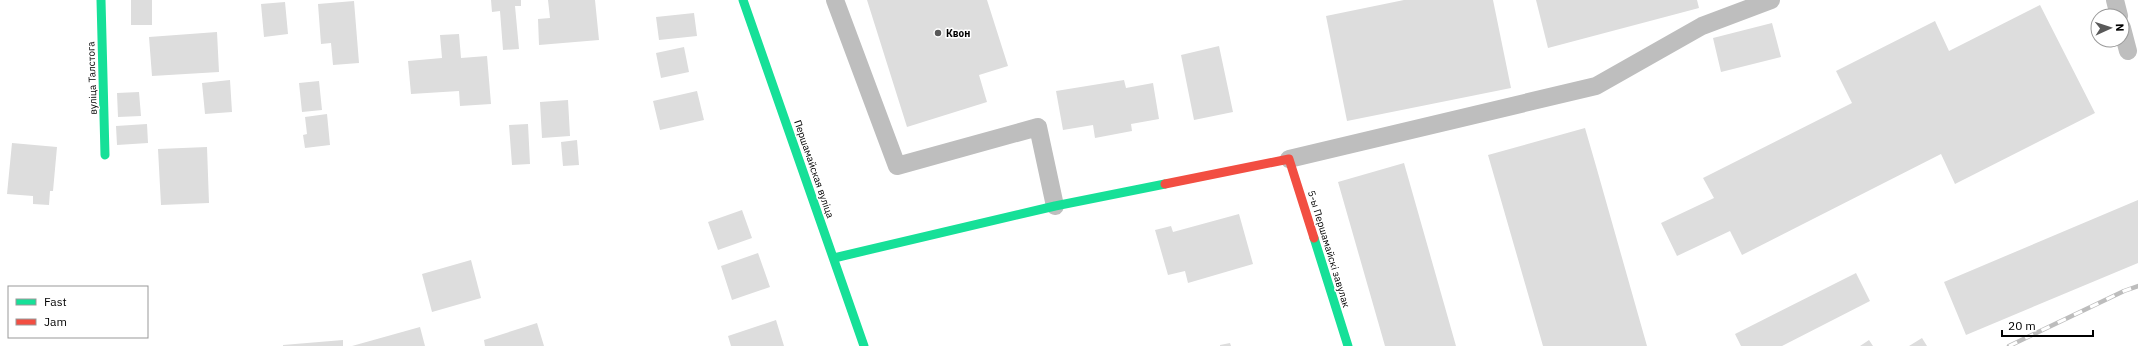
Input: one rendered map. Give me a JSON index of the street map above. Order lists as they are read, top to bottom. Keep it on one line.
{"streets":{"street":["вуліца Талстога","Першамайская вуліца","5-ы Першамайскі завулак"]},"places":["Квон"],"legend":["Fast","Jam"],"scale_bar":"20 m","north":"right"}
